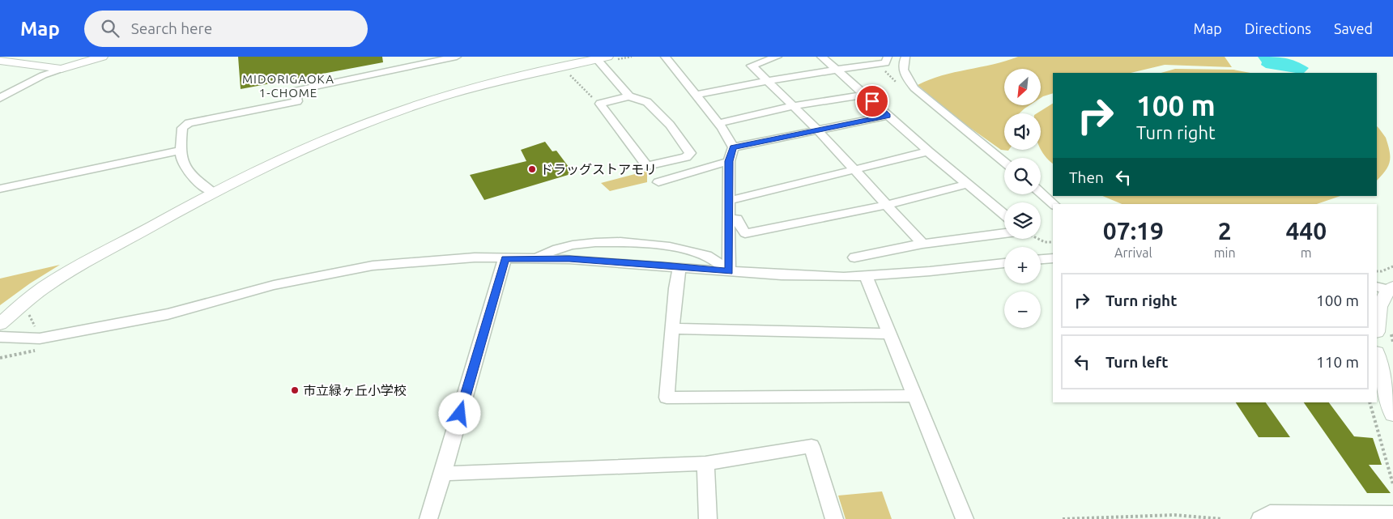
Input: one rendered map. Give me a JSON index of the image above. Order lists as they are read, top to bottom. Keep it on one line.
{"districts":["MIDORIGAOKA 1-CHOME"],"places":["ドラッグストアモリ","市立緑ヶ丘小学校"],"north":"bottom left","page":{"header":"Map","search":"Search here","nav":["Map","Directions","Saved"],"map_buttons":["+","−"],"turn":["100 m","Turn right"],"then":"Then","eta":["07:19","Arrival","2","min","440","m"],"list":[{"name":"Turn right","value":"100 m"},{"name":"Turn left","value":"110 m"}]}}
